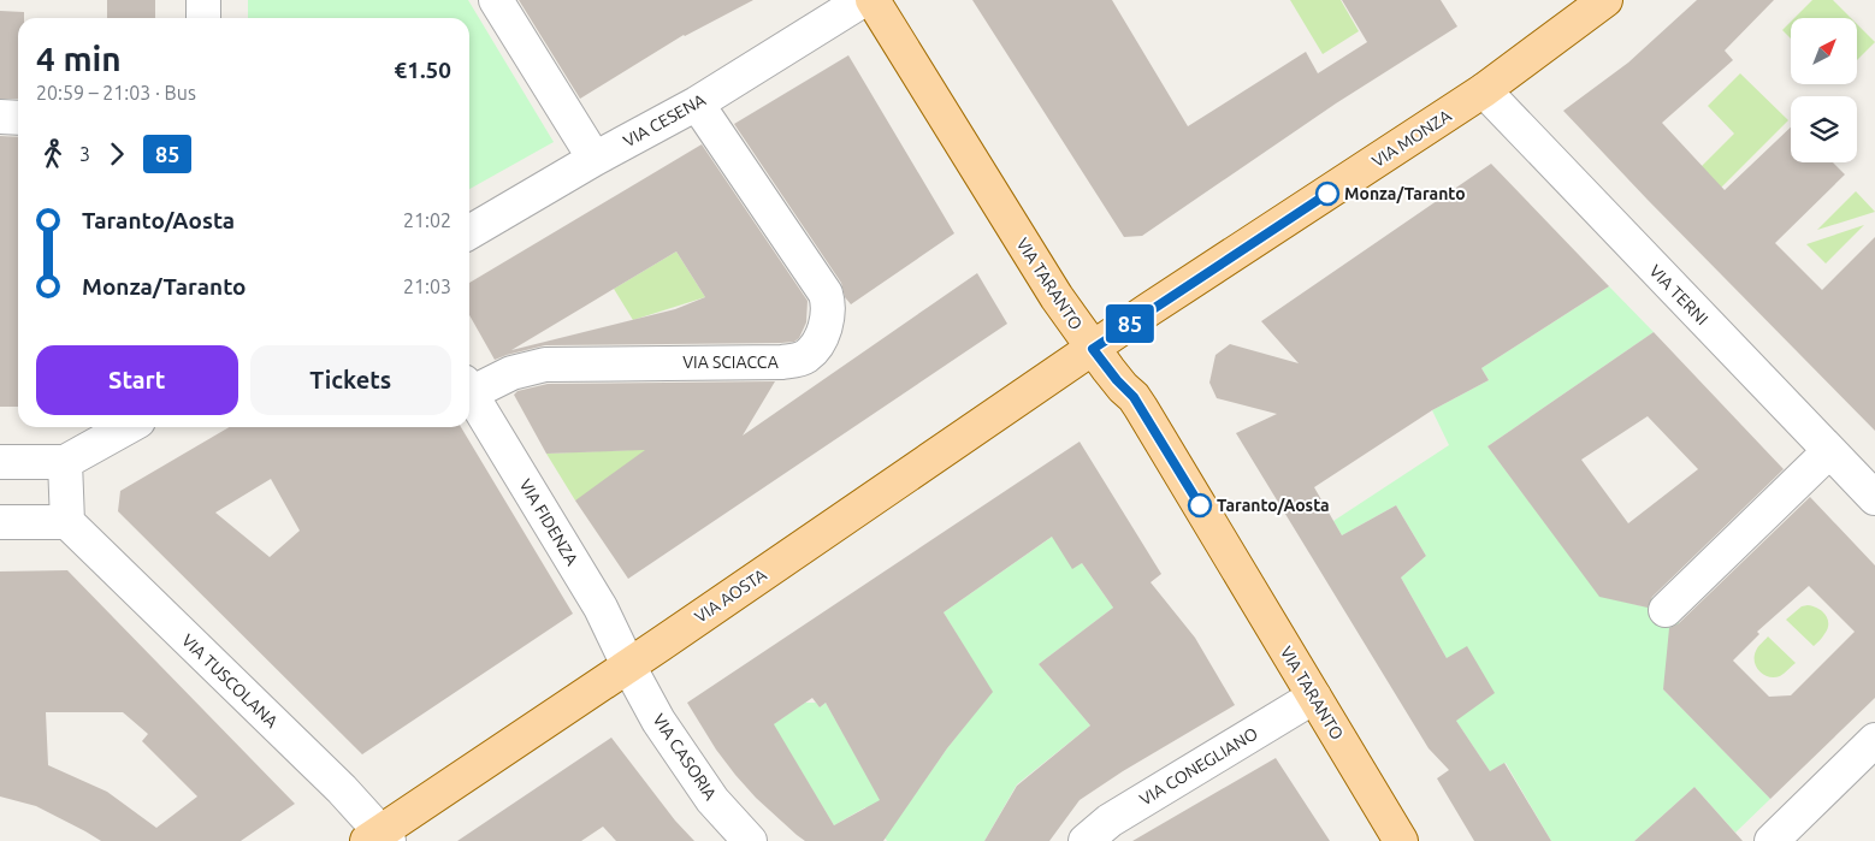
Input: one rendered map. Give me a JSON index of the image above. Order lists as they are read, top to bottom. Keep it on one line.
{"streets":{"main road":["VIA MONZA","VIA TARANTO","VIA AOSTA"],"street":["VIA CESENA","VIA TERNI","VIA SCIACCA","VIA FIDENZA","VIA TUSCOLANA","VIA CASORIA","VIA CONEGLIANO"]},"crossings":[["VIA CESENA","VIA SCIACCA"],["VIA MONZA","VIA TARANTO"],["VIA MONZA","VIA TERNI"],["VIA MONZA","VIA AOSTA"],["VIA TARANTO","VIA AOSTA"],["VIA TARANTO","VIA CONEGLIANO"],["VIA FIDENZA","VIA AOSTA"],["VIA FIDENZA","VIA CASORIA"],["VIA AOSTA","VIA TUSCOLANA"],["VIA AOSTA","VIA CASORIA"]],"places":["Monza/Taranto","Taranto/Aosta"],"lines":["bus line 85"],"north":"top right","page":{"on_map":"85","heading":["4 min","20:59 – 21:03 · Bus","€1.50"],"legs":["3","85"],"list":[{"name":"Taranto/Aosta","value":"21:02"},{"name":"Monza/Taranto","value":"21:03"}],"buttons":["Start","Tickets"]}}
